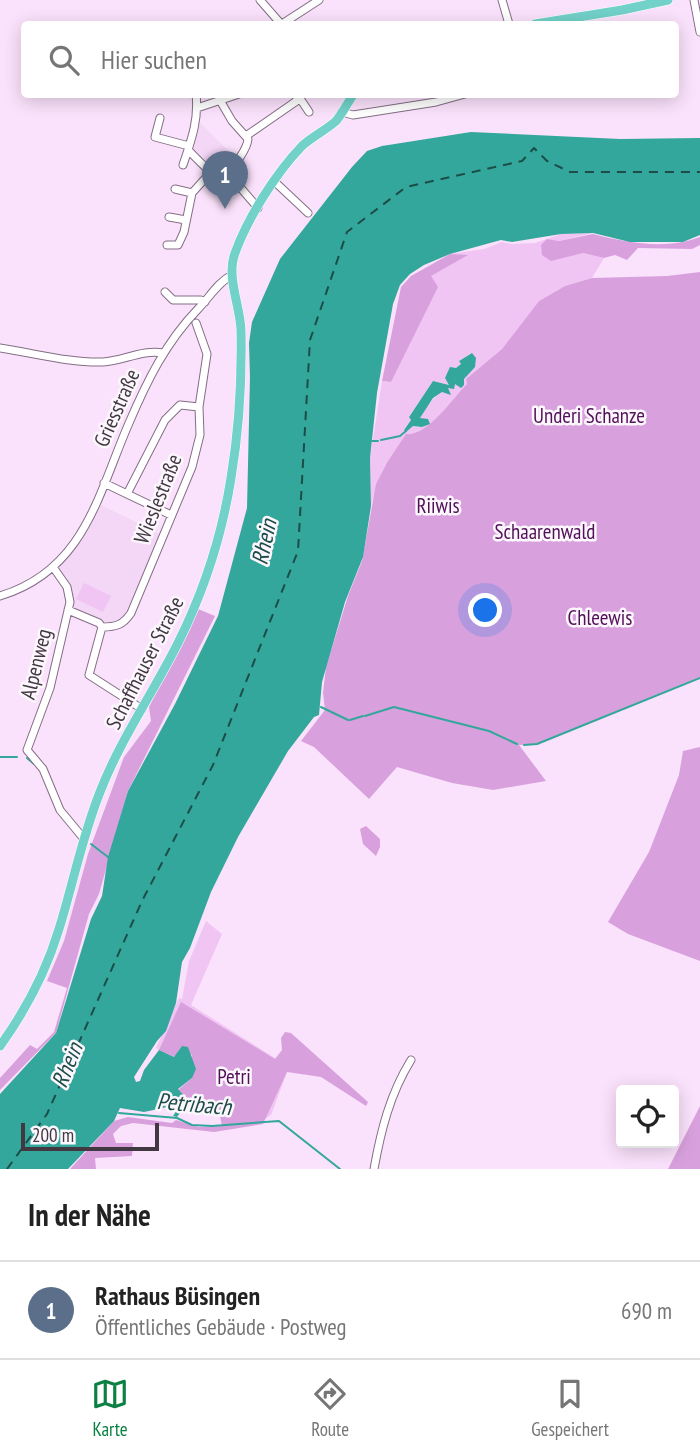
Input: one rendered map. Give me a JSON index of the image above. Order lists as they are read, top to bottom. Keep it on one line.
{"streets":{"main road":["Schaffhauser Straße"],"street":["Griesstraße","Wieslestraße","Alpenweg"]},"crossings":[["Griesstraße","Schaffhauser Straße"],["Griesstraße","Alpenweg"],["Schaffhauser Straße","Alpenweg"]],"water":["Rhein","Petribach"],"parks":["Underi Schanze","Riiwis","Schaarenwald","Chleewis","Petri"],"scale_bar":"200 m","page":{"search":"Hier suchen","pins":"1","scale":"200 m","heading":"In der Nähe","list":[{"mark":"1","name":"Rathaus Büsingen","note":"Öffentliches Gebäude · Postweg","value":"690 m"}],"nav":["Karte","Route","Gespeichert"]}}
